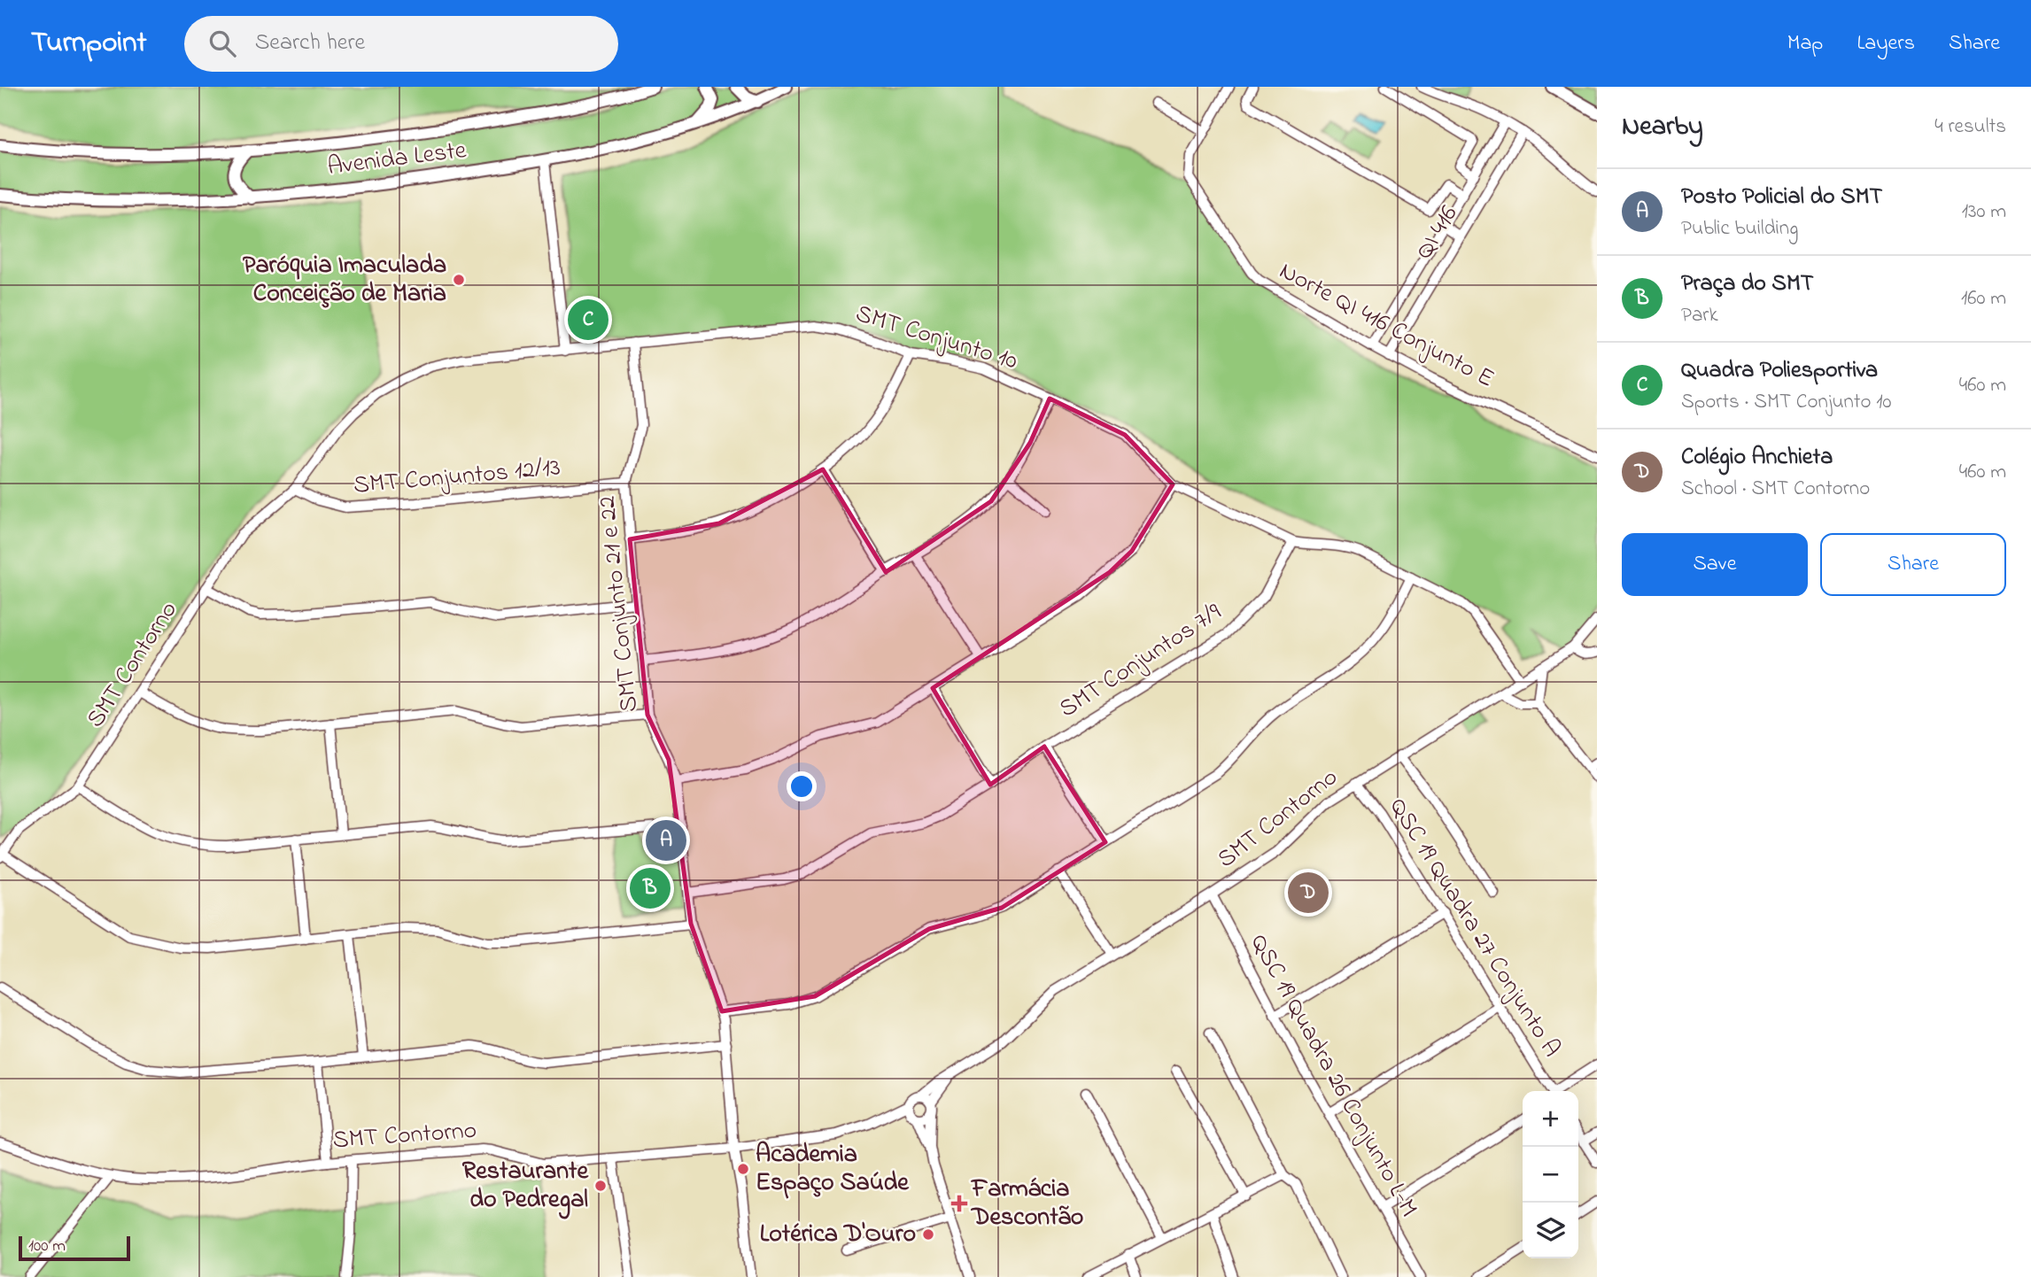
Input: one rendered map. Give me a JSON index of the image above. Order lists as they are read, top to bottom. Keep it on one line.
{"streets":{"main road":["Avenida Leste"],"street":["QI 416","Norte QI 416 Conjunto E","SMT Conjunto 10","SMT Conjuntos 12/13","SMT Conjunto 21 e 22","SMT Conjuntos 7/9","SMT Contorno","QSC 19 Quadra 27 Conjunto A","QSC 19 Quadra 26 Conjunto L-M"]},"crossings":[["QI 416","Norte QI 416 Conjunto E"],["SMT Conjunto 10","SMT Conjuntos 12/13"],["SMT Conjunto 10","SMT Conjunto 21 e 22"],["SMT Conjunto 10","SMT Conjuntos 7/9"],["SMT Conjunto 10","SMT Contorno"],["SMT Conjuntos 12/13","SMT Conjunto 21 e 22"],["SMT Conjuntos 12/13","SMT Contorno"],["SMT Conjunto 21 e 22","SMT Conjuntos 7/9"],["SMT Conjunto 21 e 22","SMT Contorno"],["SMT Contorno","QSC 19 Quadra 27 Conjunto A"],["SMT Contorno","QSC 19 Quadra 26 Conjunto L-M"]],"places":{"other":["Paróquia Imaculada Conceição de Maria","Academia Espaço Saúde","Restaurante do Pedregal","Lotérica D'Ouro"],"health":["Farmácia Descontão"]},"scale_bar":"100 m","page":{"header":"Turnpoint","search":"Search here","nav":["Map","Layers","Share"],"heading":["Nearby","4 results"],"list":[{"mark":"A","name":"Posto Policial do SMT","note":"Public building","value":"130 m"},{"mark":"B","name":"Praça do SMT","note":"Park","value":"160 m"},{"mark":"C","name":"Quadra Poliesportiva","note":"Sports · SMT Conjunto 10","value":"460 m"},{"mark":"D","name":"Colégio Anchieta","note":"School · SMT Contorno","value":"460 m"}],"pins":["C","A","B","D"],"buttons":["Save","Share"],"map_buttons":["+","−"],"scale":"100 m"}}
